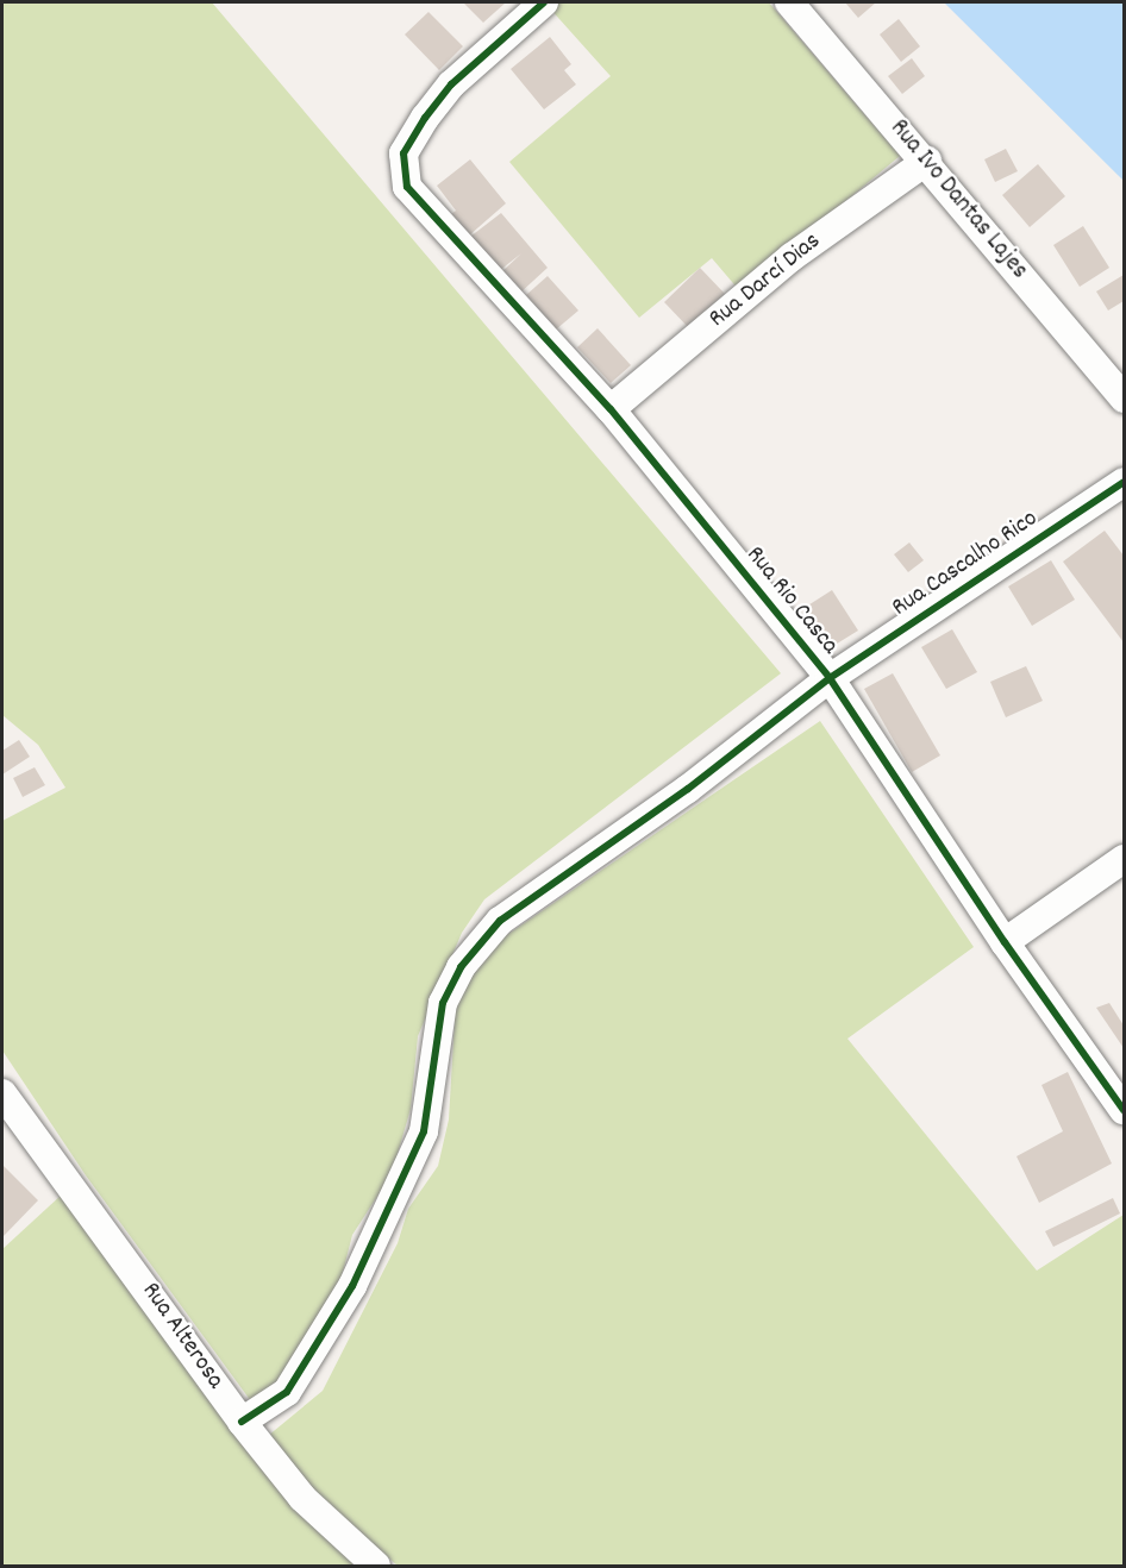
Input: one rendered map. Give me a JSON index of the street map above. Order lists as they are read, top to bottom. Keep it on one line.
{"streets":{"street":["Rua Ivo Dantas Lajes","Rua Darcí Dias","Rua Cascalho Rico","Rua Rio Casca","Rua Alterosa"]},"crossings":[["Rua Ivo Dantas Lajes","Rua Darcí Dias"],["Rua Darcí Dias","Rua Rio Casca"],["Rua Cascalho Rico","Rua Rio Casca"],["Rua Cascalho Rico","Rua Alterosa"]]}
